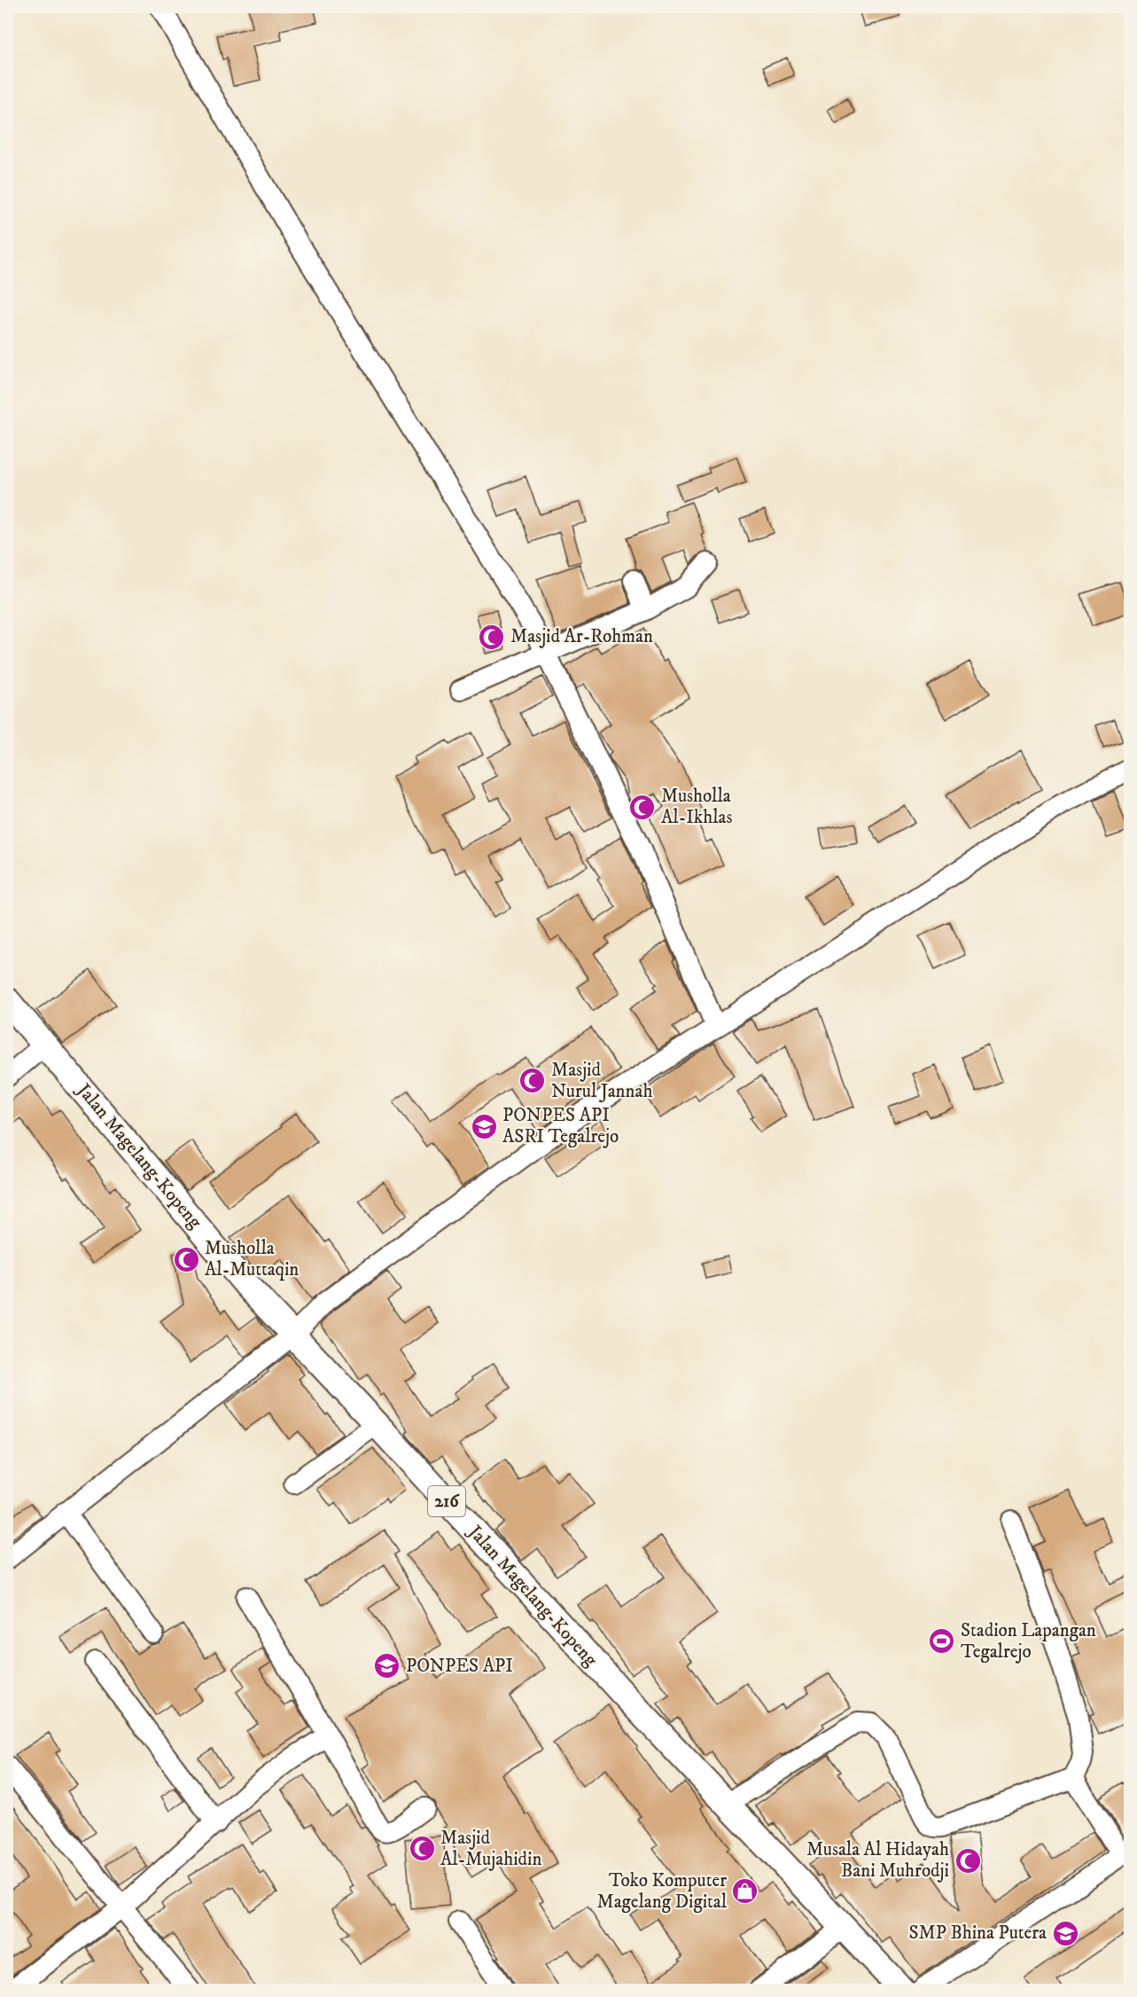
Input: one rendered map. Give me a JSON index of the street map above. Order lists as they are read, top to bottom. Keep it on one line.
{"streets":{"main road":["Jalan Magelang-Kopeng","216"]},"places":{"mosque":["Masjid Ar-Rohman","Musholla Al-Ikhlas","Masjid Nurul Jannah","Musholla Al-Muttaqin","Masjid Al-Mujahidin","Musala Al Hidayah Bani Muhrodji"],"school or university":["PONPES API ASRI Tegalrejo","PONPES API","SMP Bhina Putera"],"sports":["Stadion Lapangan Tegalrejo"],"shop":["Toko Komputer Magelang Digital"]}}
